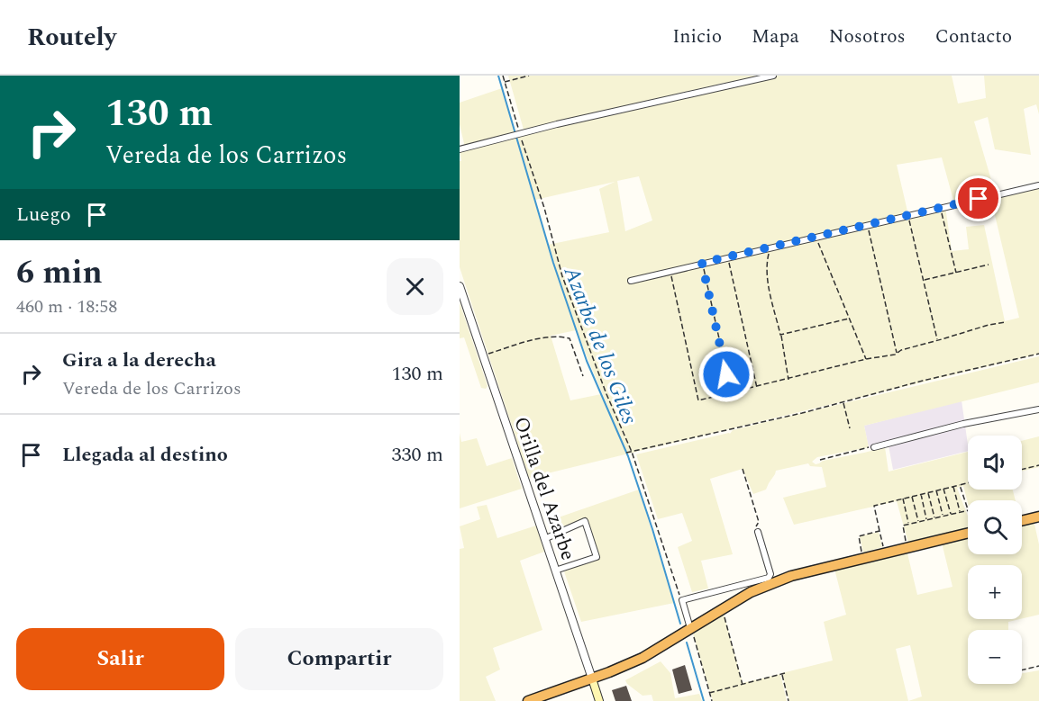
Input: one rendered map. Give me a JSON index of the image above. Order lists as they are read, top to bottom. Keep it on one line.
{"streets":{"main road":["Orilla del Azarbe"]},"water":["Azarbe de los Giles"],"page":{"header":"Routely","nav":["Inicio","Mapa","Nosotros","Contacto"],"turn":["130 m","Vereda de los Carrizos"],"then":"Luego","heading":["6 min","460 m · 18:58"],"list":[{"name":"Gira a la derecha","note":"Vereda de los Carrizos","value":"130 m"},{"name":"Llegada al destino","value":"330 m"}],"map_buttons":["+","−"],"buttons":["Salir","Compartir"]}}
